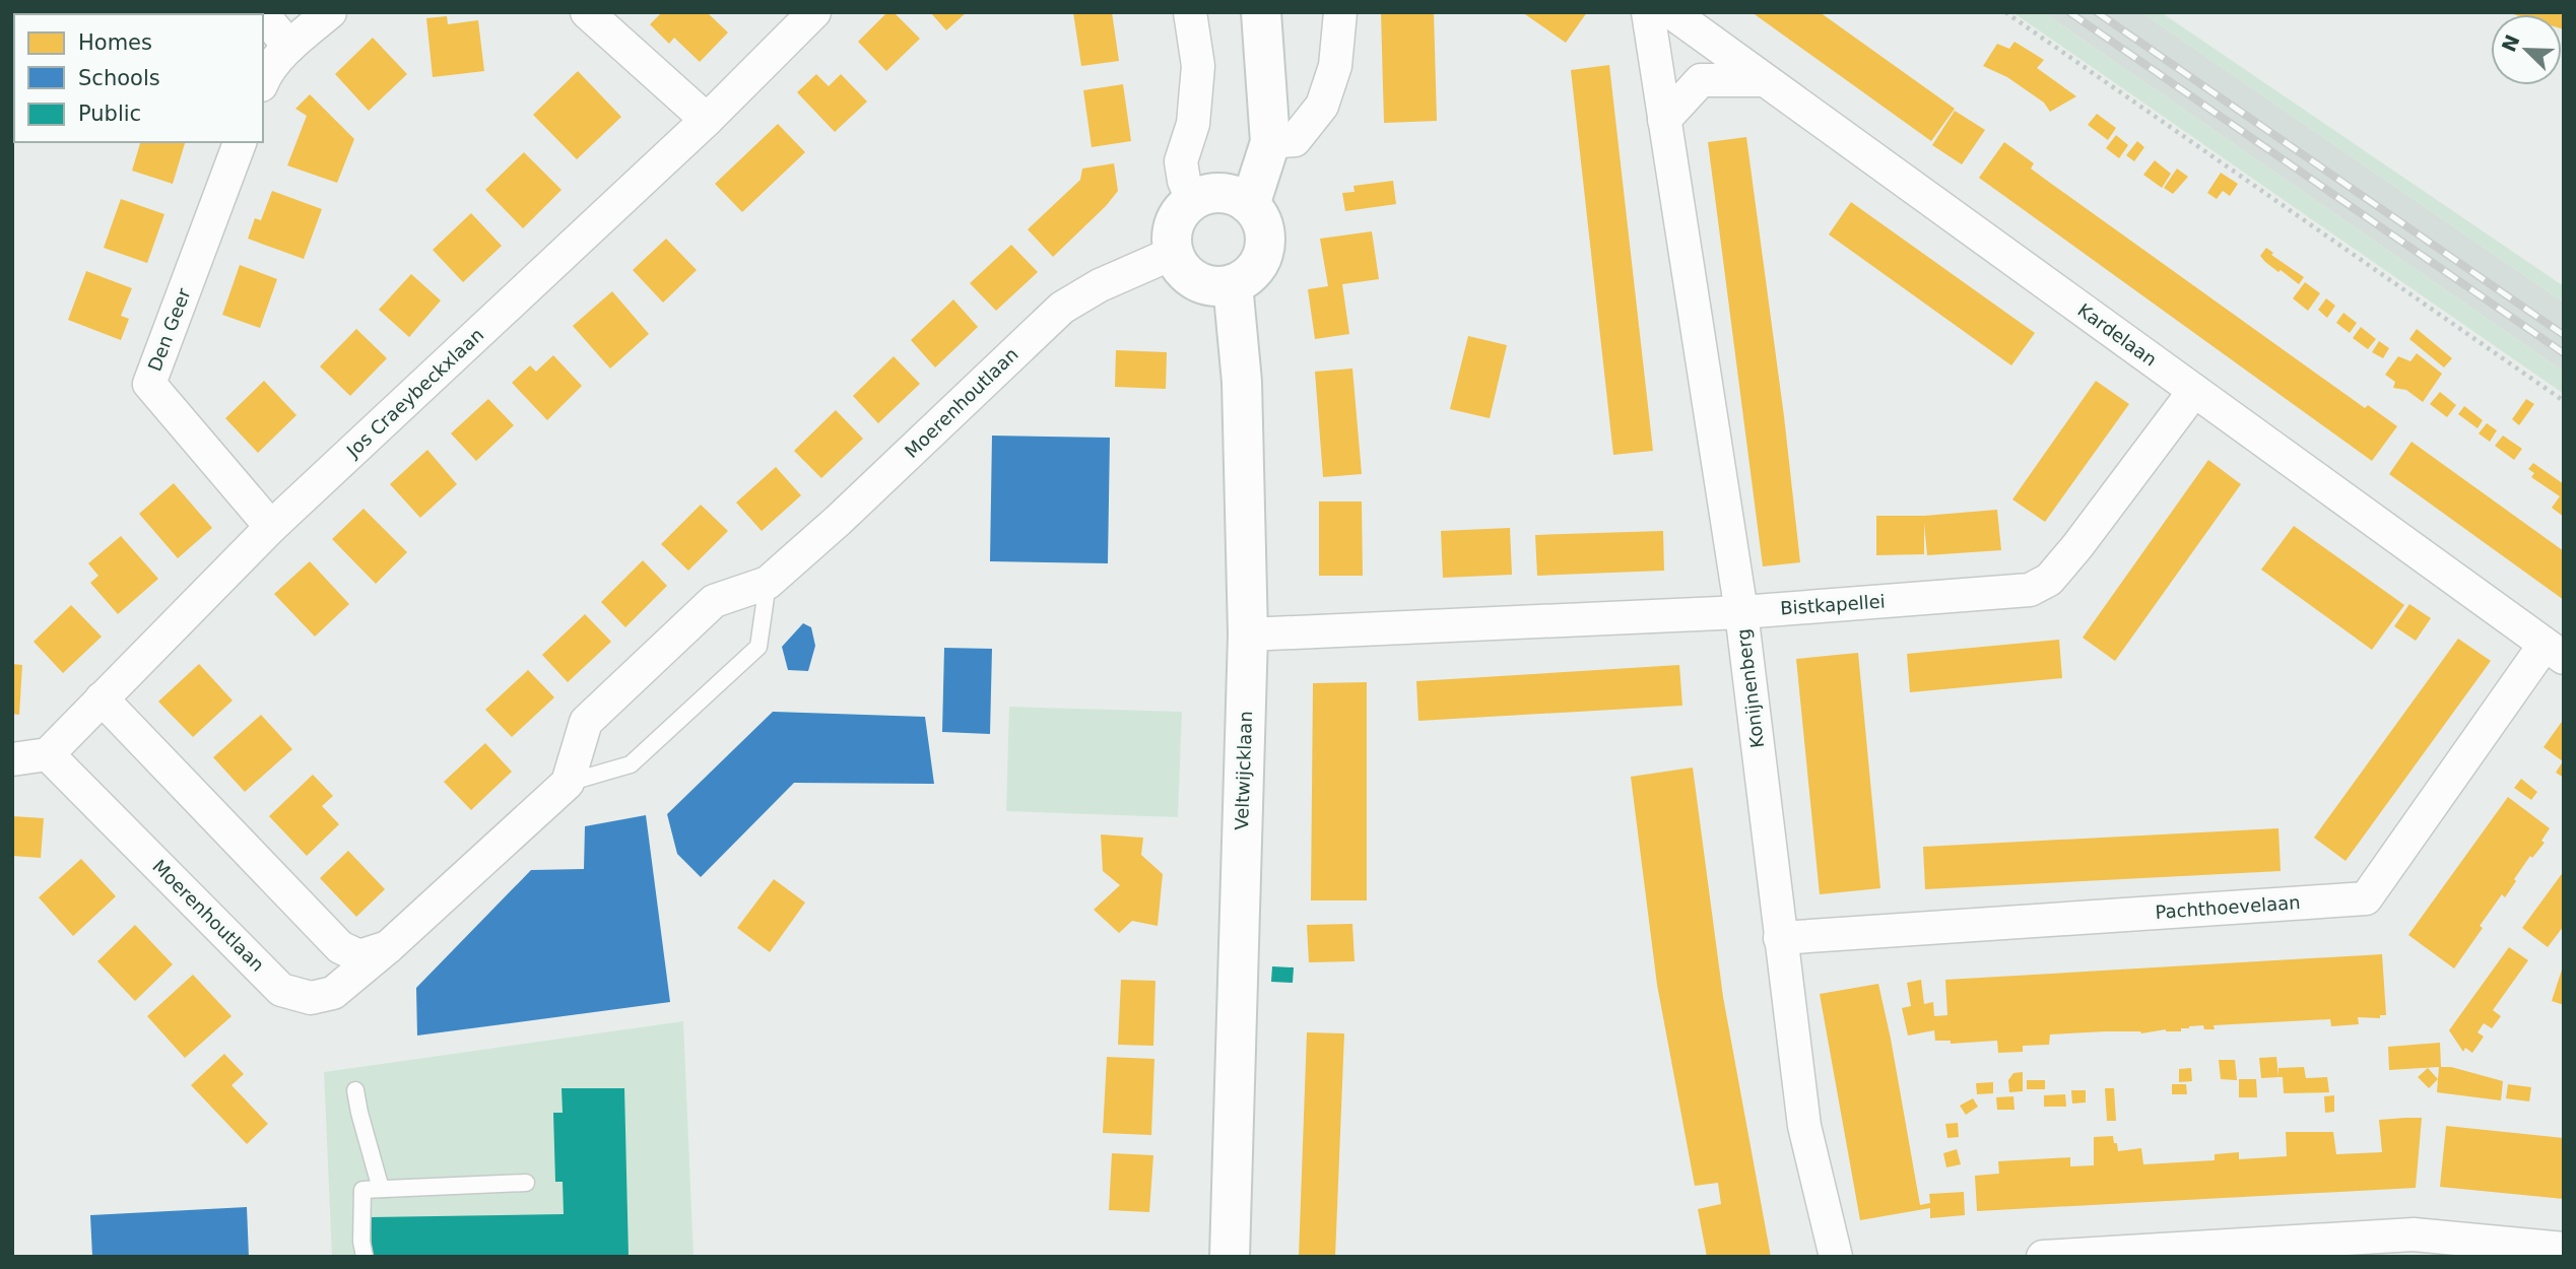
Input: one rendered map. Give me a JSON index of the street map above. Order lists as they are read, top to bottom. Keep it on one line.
{"streets":{"street":["Den Geer","Kardelaan","Jos Craeybeckxlaan","Moerenhoutlaan","Bistkapellei","Konijnenberg","Veltwijcklaan","Pachthoevelaan"]},"crossings":[["Den Geer","Jos Craeybeckxlaan"],["Kardelaan","Bistkapellei"],["Kardelaan","Pachthoevelaan"],["Jos Craeybeckxlaan","Moerenhoutlaan"],["Moerenhoutlaan","Veltwijcklaan"],["Bistkapellei","Konijnenberg"],["Bistkapellei","Veltwijcklaan"],["Konijnenberg","Pachthoevelaan"]],"legend":["Homes","Schools","Public"],"north":"top left"}
